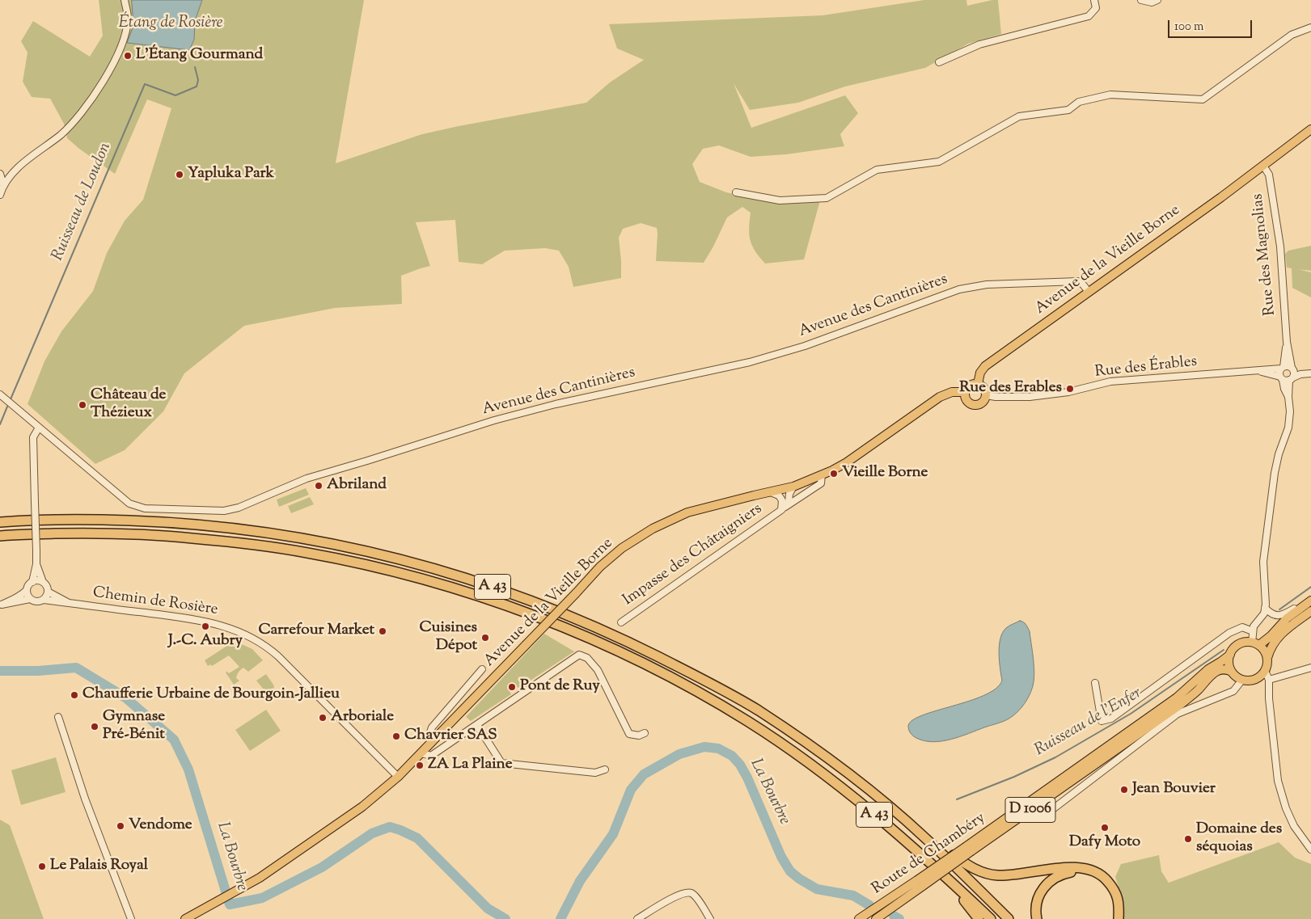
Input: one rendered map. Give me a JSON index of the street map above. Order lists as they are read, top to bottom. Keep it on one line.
{"streets":{"highway":["A 43"],"main road":["Avenue de la Vieille Borne","D 1006","Route de Chambéry"],"street":["Rue des Magnolias","Avenue des Cantinières","Rue des Érables","Impasse des Châtaigniers","Chemin de Rosière"]},"crossings":[["Rue des Magnolias","Avenue de la Vieille Borne"],["Rue des Magnolias","Rue des Érables"],["Avenue de la Vieille Borne","Avenue des Cantinières"],["Avenue de la Vieille Borne","Rue des Érables"],["Avenue de la Vieille Borne","Impasse des Châtaigniers"],["Avenue de la Vieille Borne","Chemin de Rosière"]],"water":["Étang de Rosière","Ruisseau de Loudon","Ruisseau de l'Enfer","La Bourbre"],"places":["L'Étang Gourmand","Yapluka Park","Rue des Erables","Château de Thézieux","Vieille Borne","Abriland","J.-C. Aubry","Carrefour Market","Cuisines Dépot","Pont de Ruy","Chaufferie Urbaine de Bourgoin-Jallieu","Arboriale","Gymnase Pré-Bénit","Chavrier SAS","ZA La Plaine","Jean Bouvier","Vendome","Dafy Moto","Domaine des séquoias","Le Palais Royal"],"scale_bar":"100 m"}
